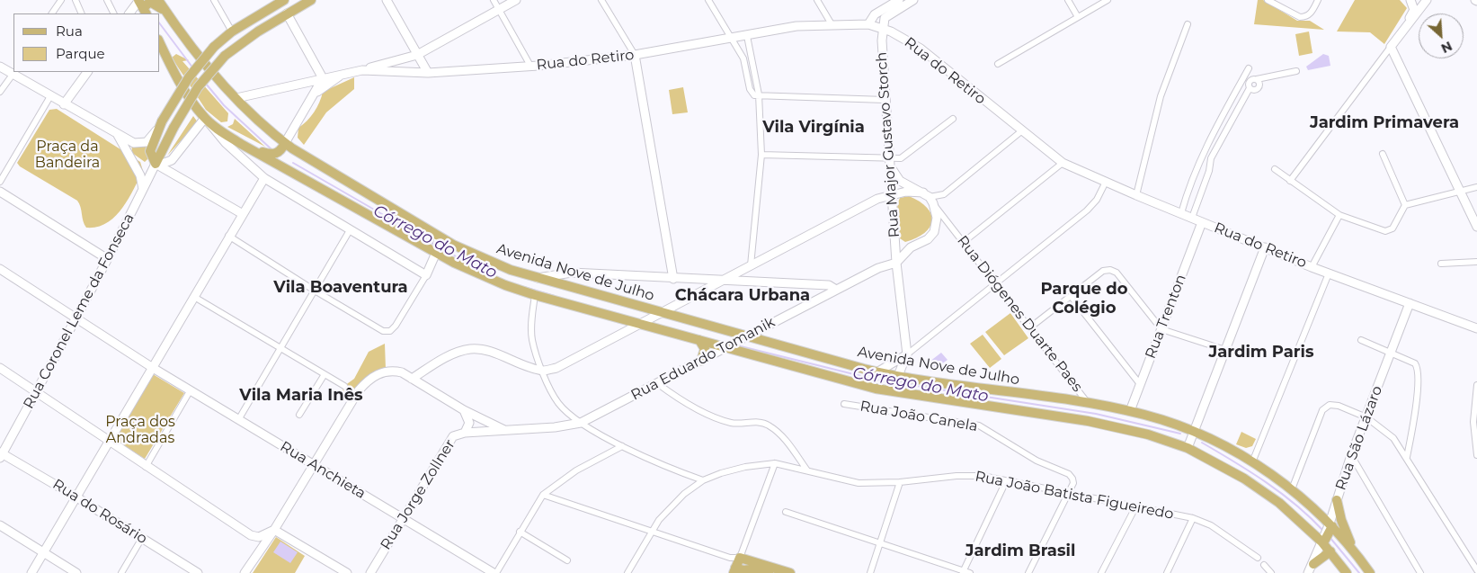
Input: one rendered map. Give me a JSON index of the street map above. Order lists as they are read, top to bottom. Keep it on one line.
{"streets":{"main road":["Avenida Nove de Julho"],"street":["Rua do Retiro","Rua Major Gustavo Storch","Rua Coronel Leme da Fonseca","Rua Diógenes Duarte Paes","Rua Trenton","Rua Eduardo Tomanik","Rua João Canela","Rua São Lázaro","Rua Anchieta","Rua Jorge Zollner","Rua João Batista Figueiredo","Rua do Rosário"]},"crossings":[["Rua do Retiro","Rua Major Gustavo Storch"],["Rua do Retiro","Avenida Nove de Julho"],["Rua do Retiro","Rua Trenton"],["Rua do Retiro","Rua São Lázaro"],["Rua Major Gustavo Storch","Rua Diógenes Duarte Paes"],["Rua Major Gustavo Storch","Rua Eduardo Tomanik"],["Avenida Nove de Julho","Rua Diógenes Duarte Paes"],["Avenida Nove de Julho","Rua Trenton"],["Avenida Nove de Julho","Rua Eduardo Tomanik"],["Avenida Nove de Julho","Rua São Lázaro"],["Rua Coronel Leme da Fonseca","Rua Anchieta"],["Rua Coronel Leme da Fonseca","Rua do Rosário"],["Rua Eduardo Tomanik","Rua Jorge Zollner"],["Rua João Canela","Rua João Batista Figueiredo"],["Rua Anchieta","Rua Jorge Zollner"]],"districts":["Jardim Primavera","Vila Virgínia","Vila Boaventura","Parque do Colégio","Chácara Urbana","Jardim Paris","Vila Maria Inês","Jardim Brasil"],"water":["Córrego do Mato"],"parks":["Praça da Bandeira","Praça dos Andradas"],"legend":["Rua","Parque"],"north":"bottom right"}
